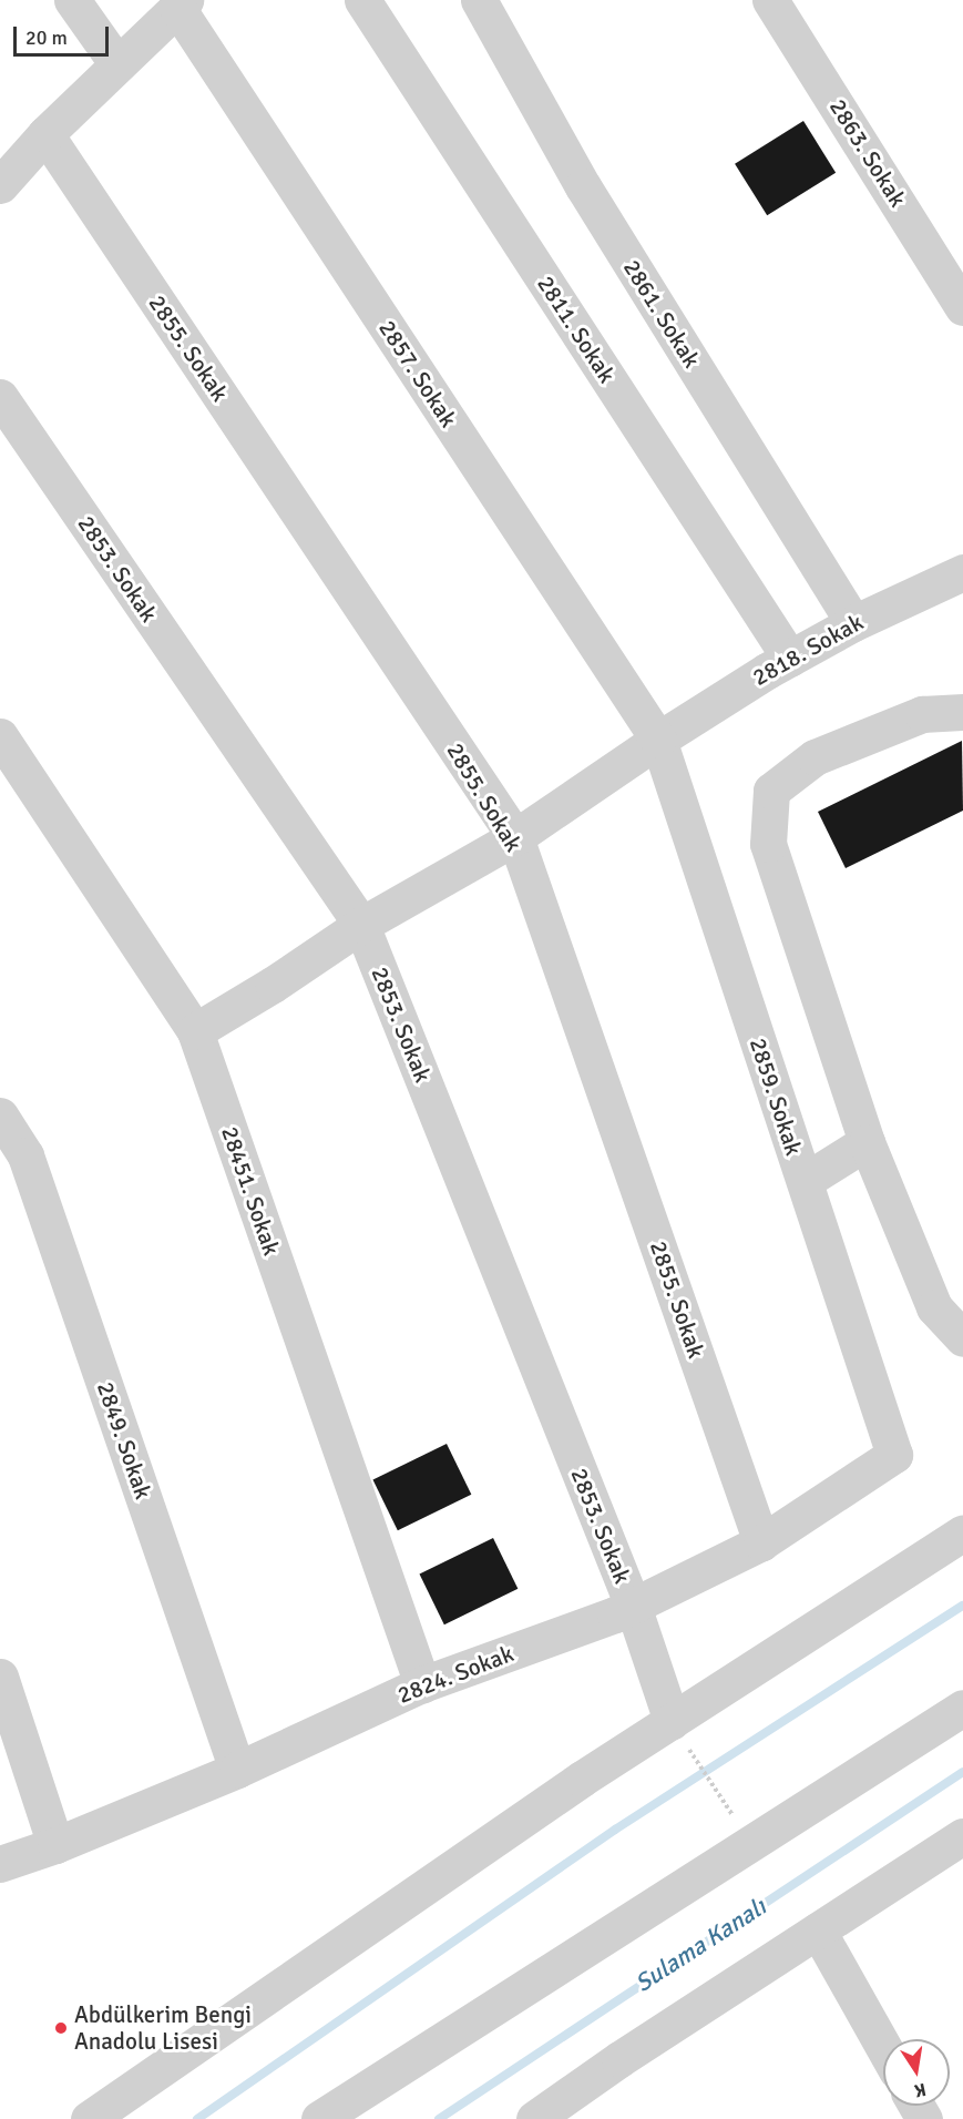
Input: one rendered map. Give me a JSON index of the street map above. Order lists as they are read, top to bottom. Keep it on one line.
{"streets":{"street":["2863. Sokak","2861. Sokak","2811. Sokak","2855. Sokak","2857. Sokak","2853. Sokak","2818. Sokak","2859. Sokak","28451. Sokak","2849. Sokak","2824. Sokak"]},"crossings":[["2861. Sokak","2818. Sokak"],["2811. Sokak","2818. Sokak"],["2855. Sokak","2818. Sokak"],["2855. Sokak","2824. Sokak"],["2857. Sokak","2818. Sokak"],["2857. Sokak","2859. Sokak"],["2853. Sokak","2818. Sokak"],["2853. Sokak","2824. Sokak"],["2818. Sokak","2859. Sokak"],["2818. Sokak","28451. Sokak"],["2859. Sokak","2824. Sokak"],["28451. Sokak","2824. Sokak"],["2849. Sokak","2824. Sokak"]],"water":["Sulama Kanalı"],"places":["Abdülkerim Bengi Anadolu Lisesi"],"scale_bar":"20 m","north":"bottom"}
